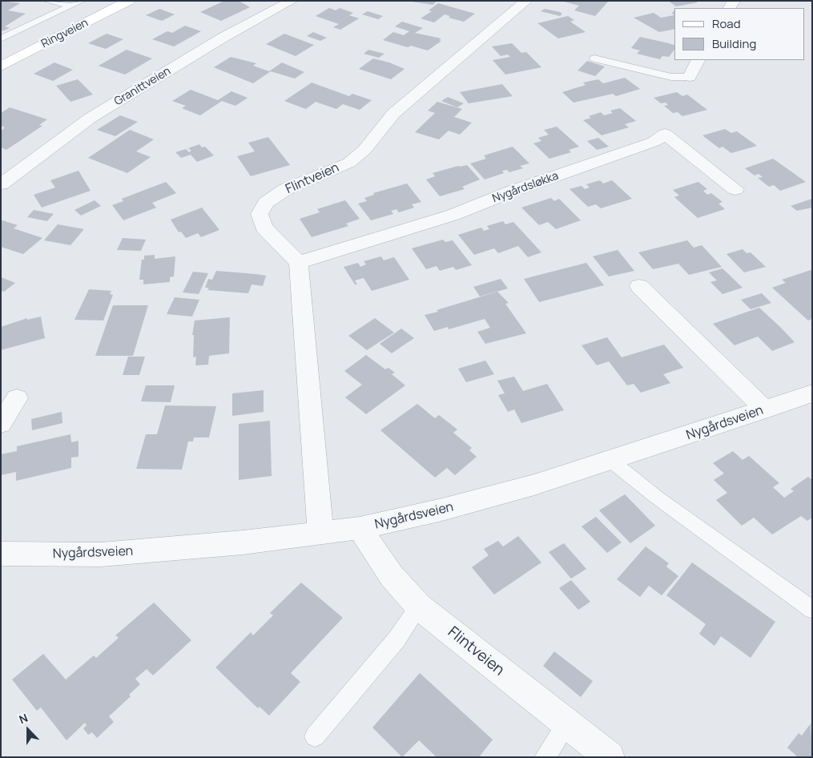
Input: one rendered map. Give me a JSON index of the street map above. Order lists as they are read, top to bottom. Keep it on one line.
{"streets":{"main road":["Ringveien"],"street":["Granittveien","Flintveien","Nygårdsløkka","Nygårdsveien"]},"crossings":[["Flintveien","Nygårdsløkka"],["Flintveien","Nygårdsveien"]],"legend":["Road","Building"],"north":"top"}
